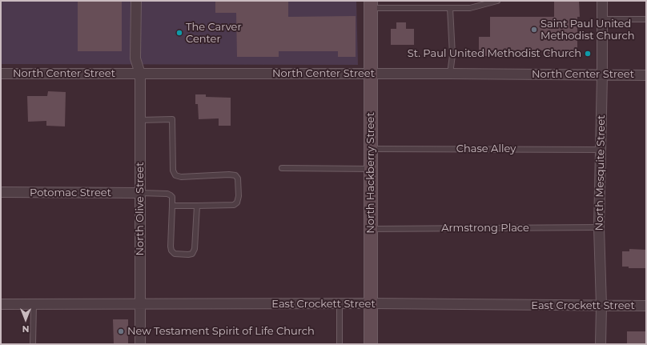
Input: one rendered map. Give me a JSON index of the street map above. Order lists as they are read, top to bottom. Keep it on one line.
{"streets":{"main road":["North Hackberry Street"],"street":["North Center Street","North Mesquite Street","Potomac Street","North Olive Street","East Crockett Street"],"lane":["Chase Alley","Armstrong Place"]},"crossings":[["North Center Street","North Hackberry Street"],["North Center Street","North Mesquite Street"],["North Center Street","North Olive Street"],["Chase Alley","North Hackberry Street"],["Chase Alley","North Mesquite Street"],["North Hackberry Street","Armstrong Place"],["North Hackberry Street","East Crockett Street"],["North Mesquite Street","Armstrong Place"],["North Mesquite Street","East Crockett Street"],["Potomac Street","North Olive Street"],["North Olive Street","East Crockett Street"]],"places":["Saint Paul United Methodist Church","The Carver Center","St. Paul United Methodist Church","New Testament Spirit of Life Church"],"north":"bottom"}
